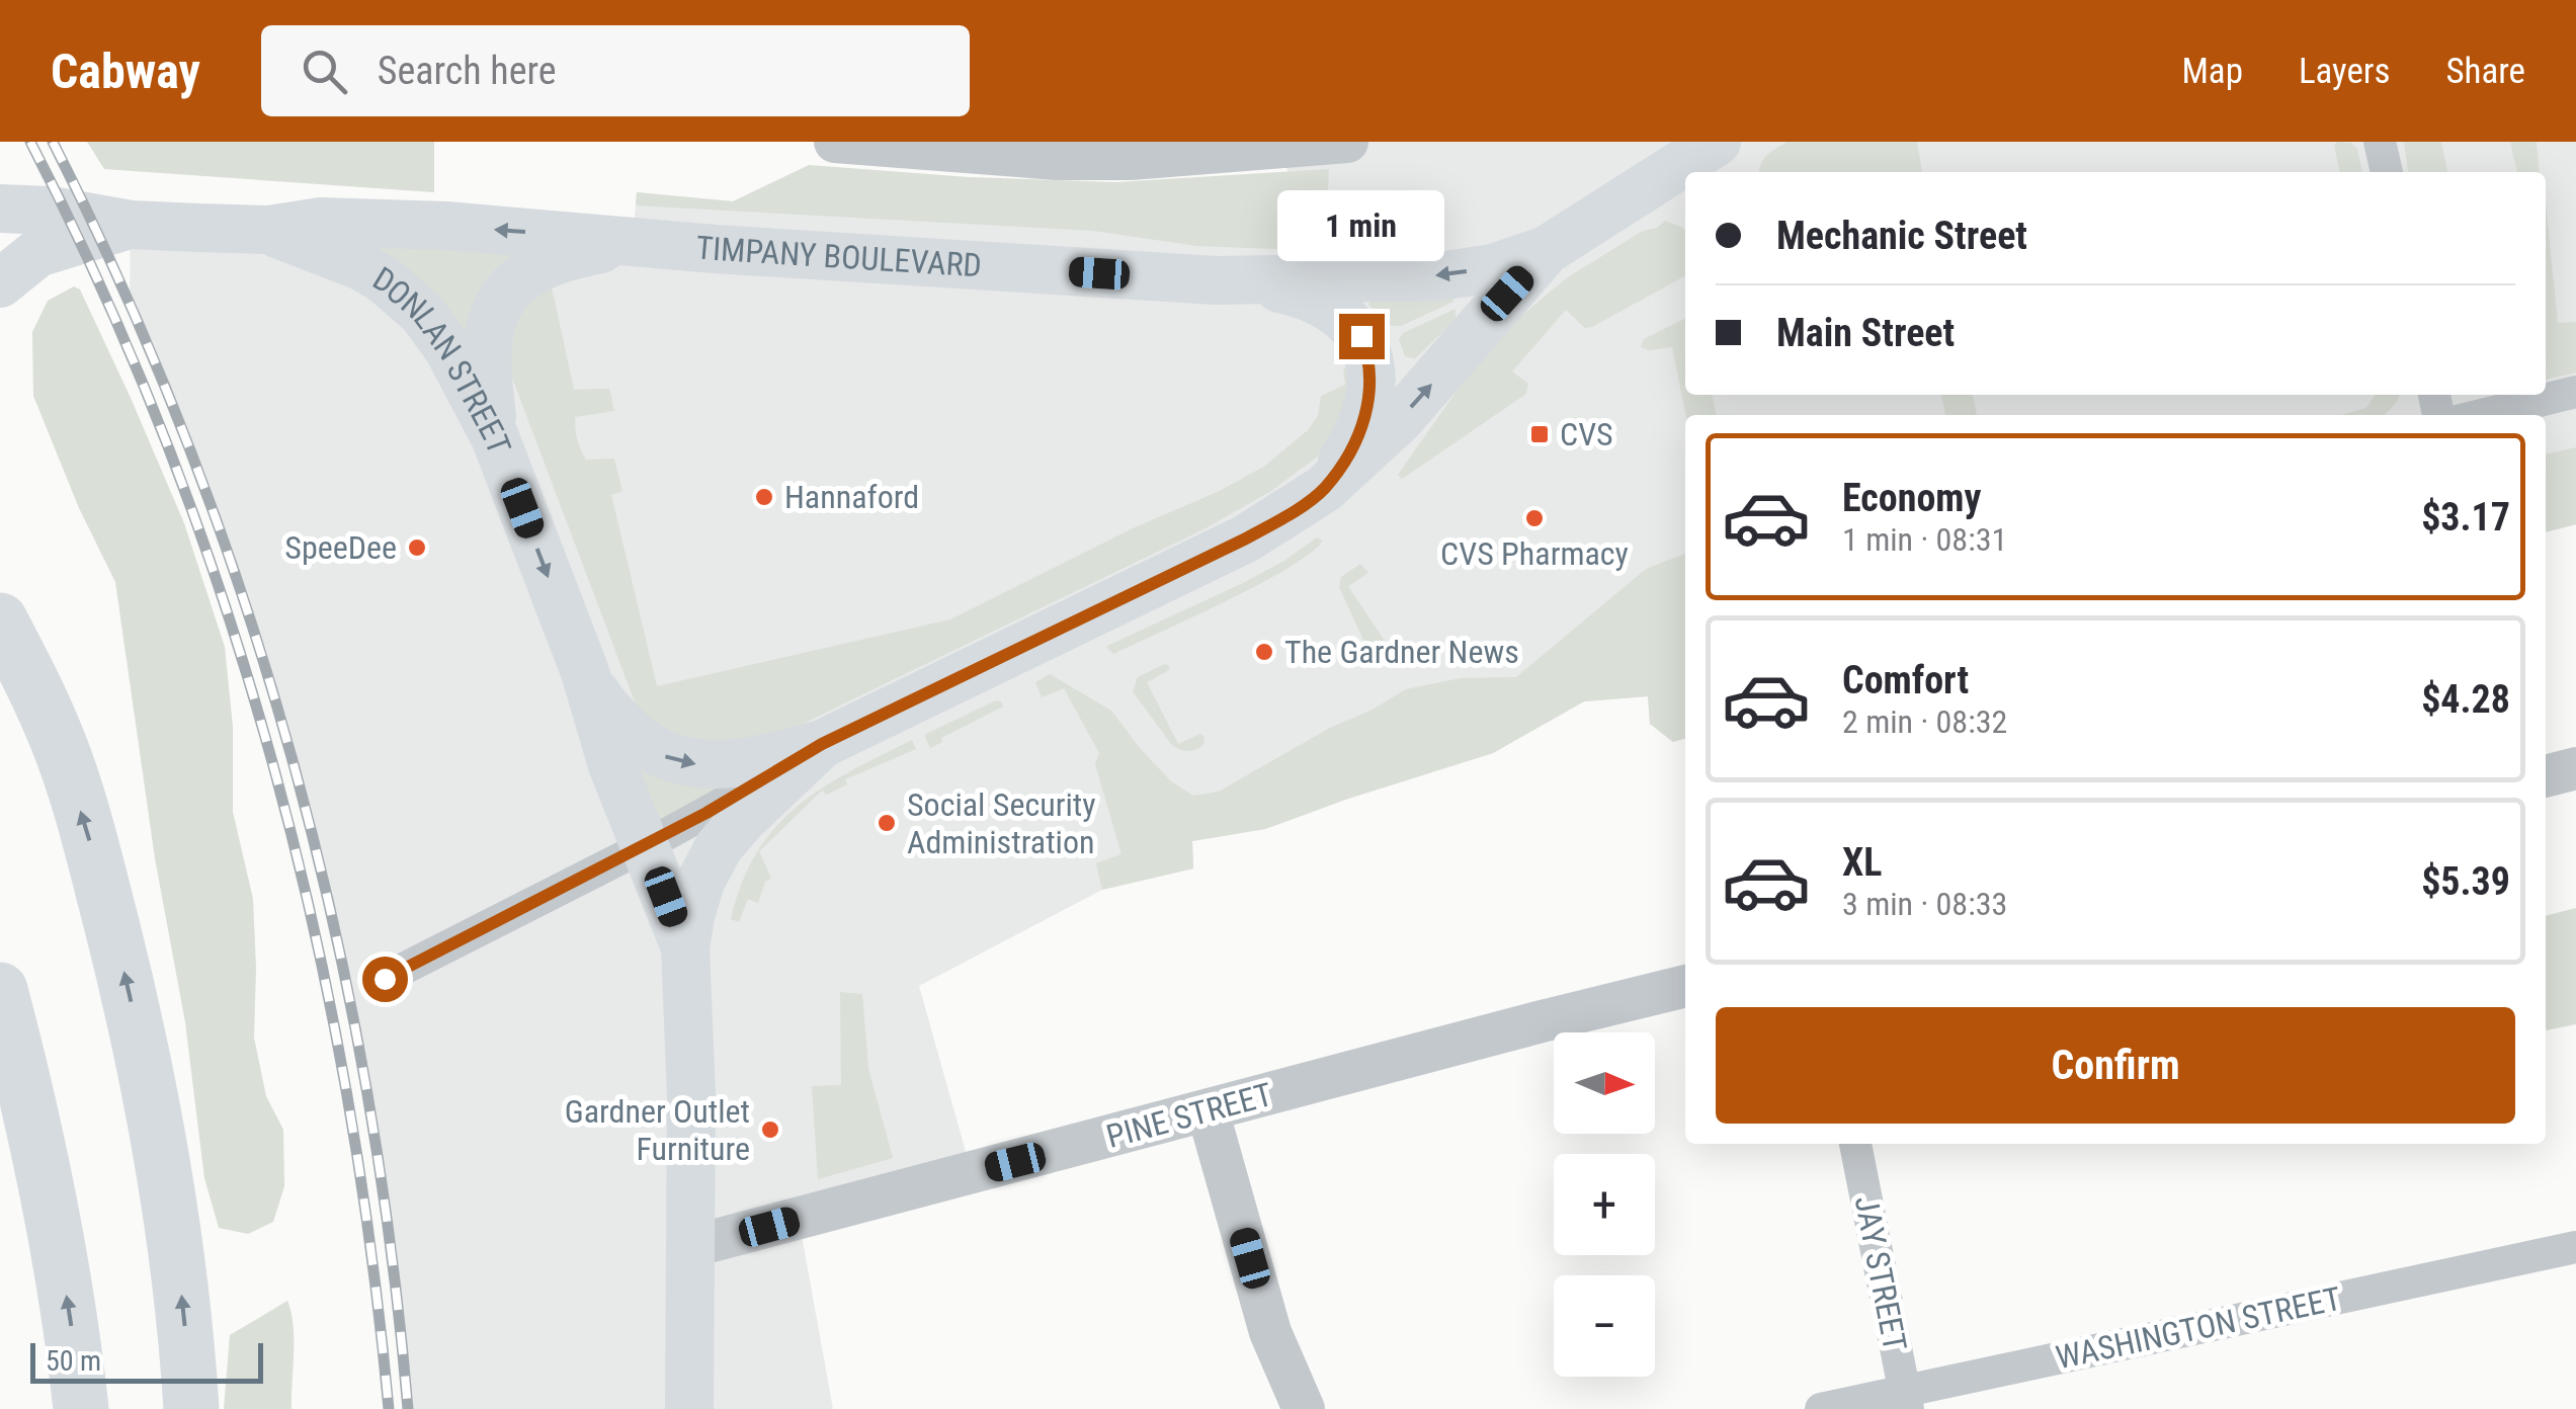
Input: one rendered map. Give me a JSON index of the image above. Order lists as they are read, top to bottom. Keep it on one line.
{"streets":{"main road":["TIMPANY BOULEVARD","DONLAN STREET"],"street":["PINE STREET","JAY STREET","WASHINGTON STREET"]},"crossings":[["TIMPANY BOULEVARD","DONLAN STREET"],["JAY STREET","WASHINGTON STREET"]],"one_way":["TIMPANY BOULEVARD"],"places":{"transit":["CVS"],"other":["Hannaford","CVS Pharmacy","SpeeDee","The Gardner News","Social Security Administration","Gardner Outlet Furniture"]},"scale_bar":"50 m","north":"right","page":{"header":"Cabway","search":"Search here","nav":["Map","Layers","Share"],"banner":["Mechanic Street","Main Street"],"bubble":"1 min","list":[{"name":"Economy","note":"1 min · 08:31","value":"$3.17"},{"name":"Comfort","note":"2 min · 08:32","value":"$4.28"},{"name":"XL","note":"3 min · 08:33","value":"$5.39"}],"buttons":"Confirm","map_buttons":["+","−"],"scale":"50 m"}}
